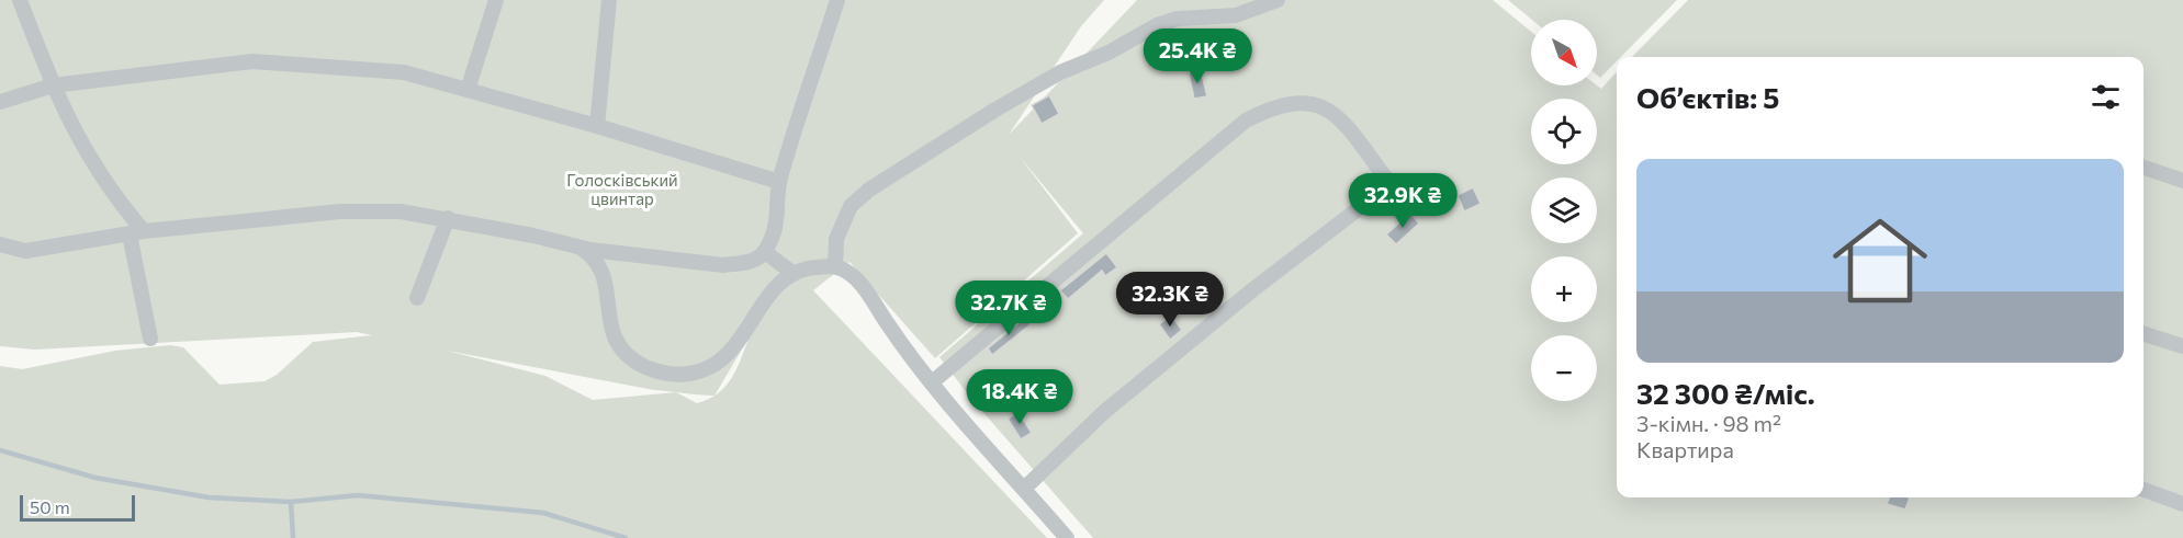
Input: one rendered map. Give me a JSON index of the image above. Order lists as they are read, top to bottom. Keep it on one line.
{"parks":["Голосківський цвинтар"],"scale_bar":"50 m","north":"bottom right","page":{"map_buttons":["+","−"],"price":["25.4K ₴","32.9K ₴","32.3K ₴","32.7K ₴","18.4K ₴"],"heading":"Об’єктів: 5","list":[{"name":"32 300 ₴/міс.","note":"3-кімн. · 98 m² · Квартира"}],"scale":"50 m"}}
